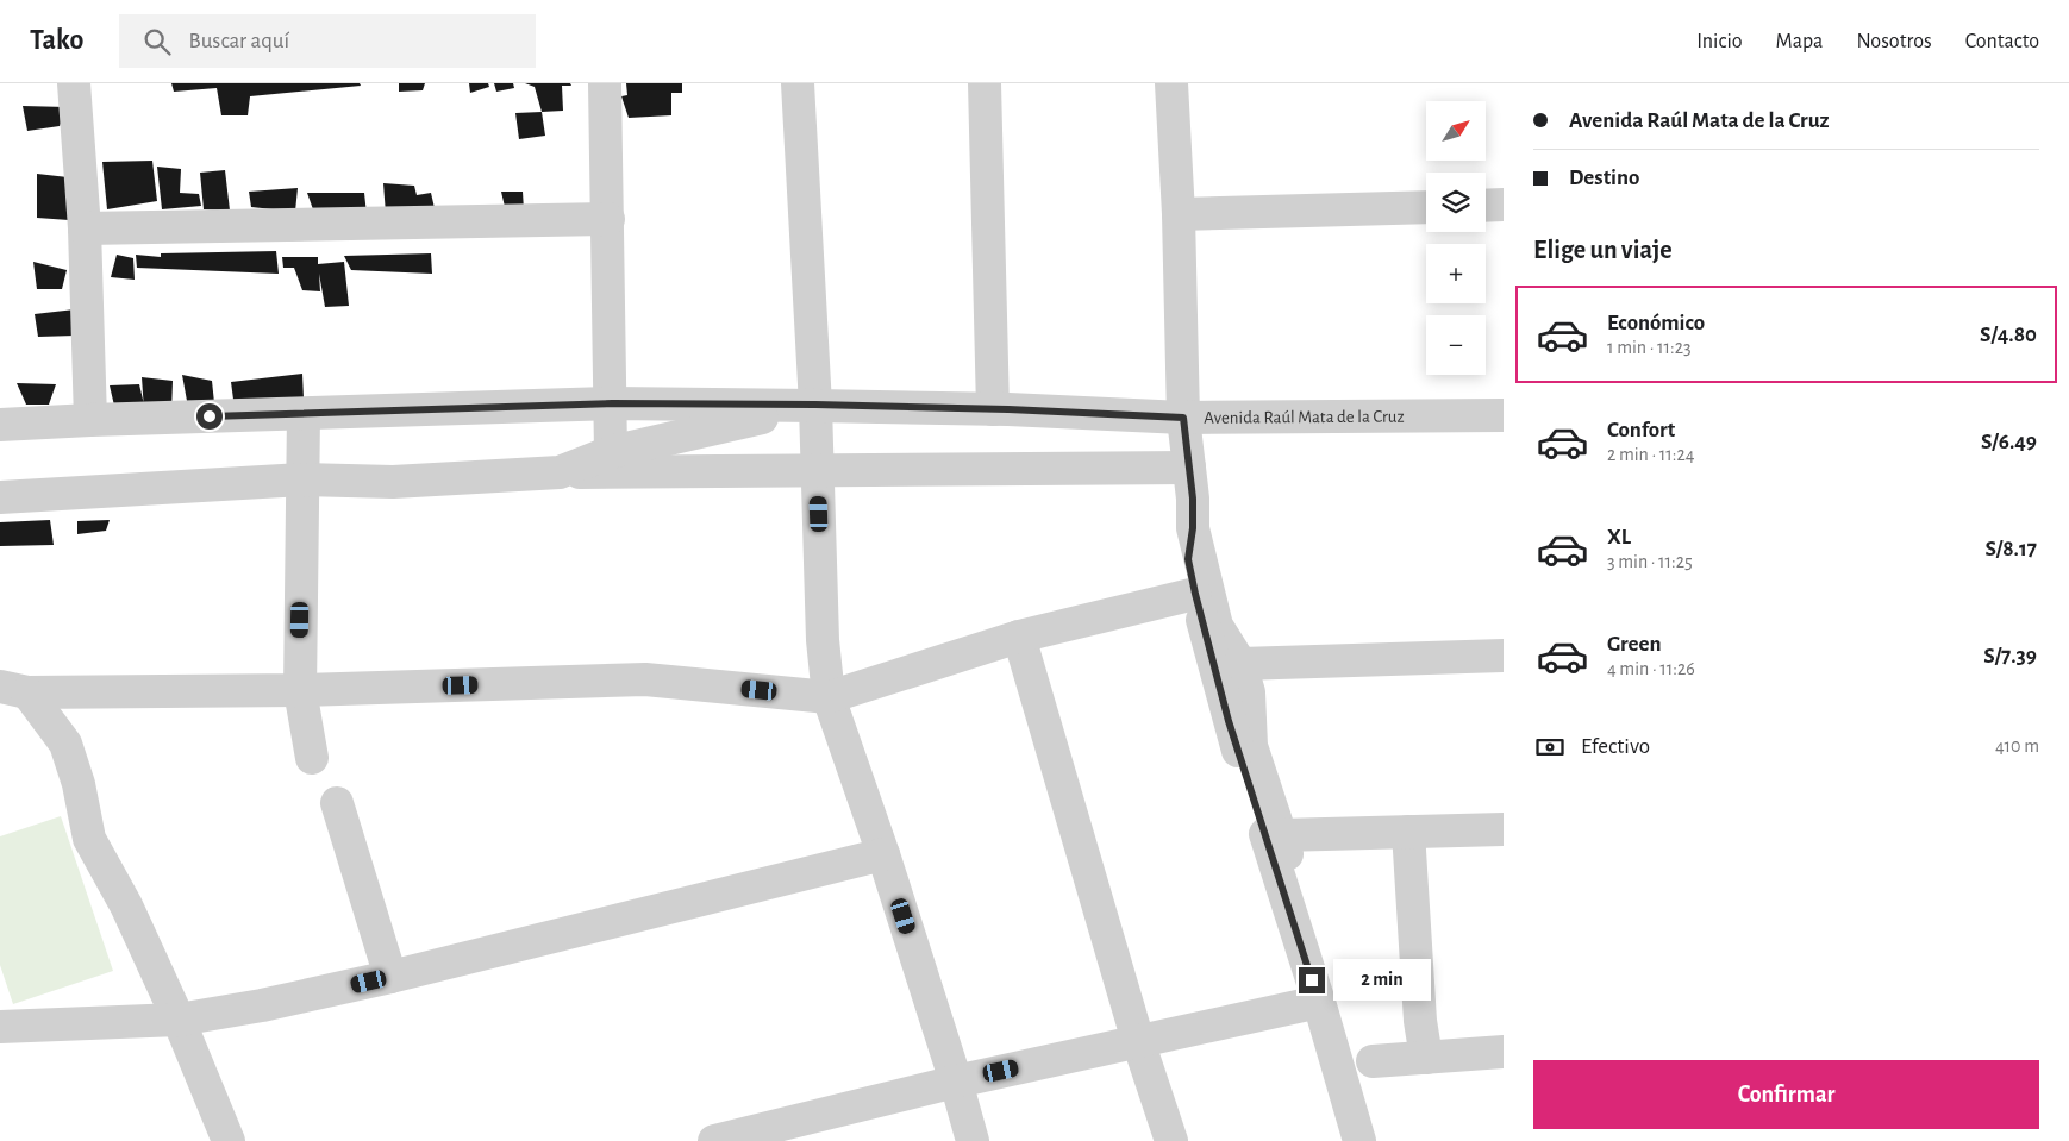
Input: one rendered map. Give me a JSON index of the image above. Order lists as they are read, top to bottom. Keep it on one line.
{"streets":{"street":["Avenida Raúl Mata de la Cruz"]},"north":"top right","page":{"header":"Tako","search":"Buscar aquí","nav":["Inicio","Mapa","Nosotros","Contacto"],"banner":["Avenida Raúl Mata de la Cruz","Destino"],"map_buttons":["+","−"],"heading":"Elige un viaje","list":[{"name":"Económico","note":"1 min · 11:23","value":"S/4.80"},{"name":"Confort","note":"2 min · 11:24","value":"S/6.49"},{"name":"XL","note":"3 min · 11:25","value":"S/8.17"},{"name":"Green","note":"4 min · 11:26","value":"S/7.39"}],"pay":["Efectivo","410 m"],"bubble":"2 min","buttons":"Confirmar"}}
